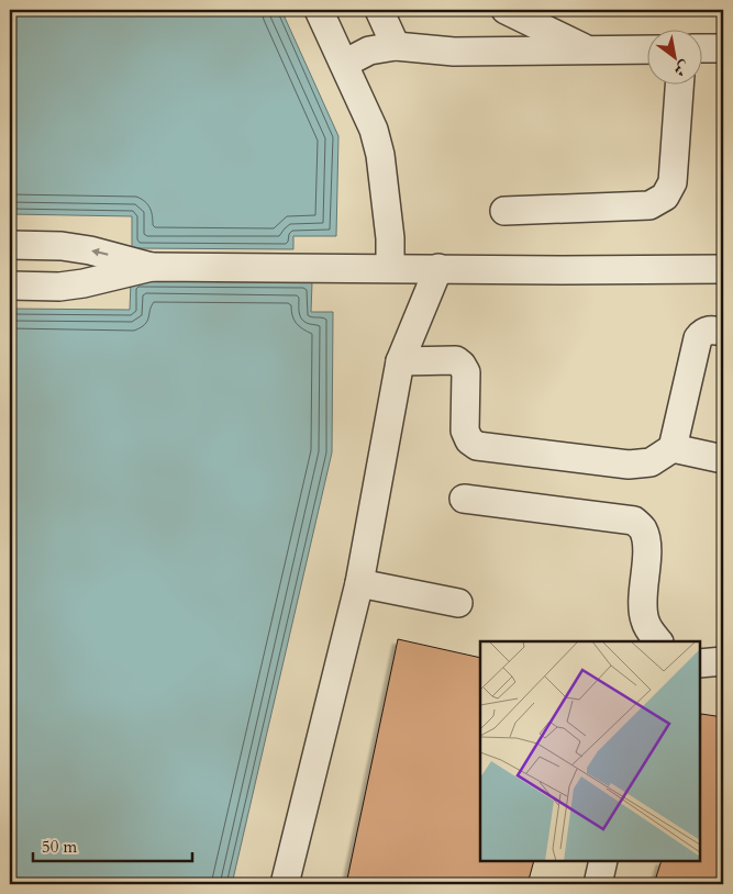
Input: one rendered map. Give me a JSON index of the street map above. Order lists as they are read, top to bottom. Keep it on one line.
{"scale_bar":"50 m","north":"bottom right"}
